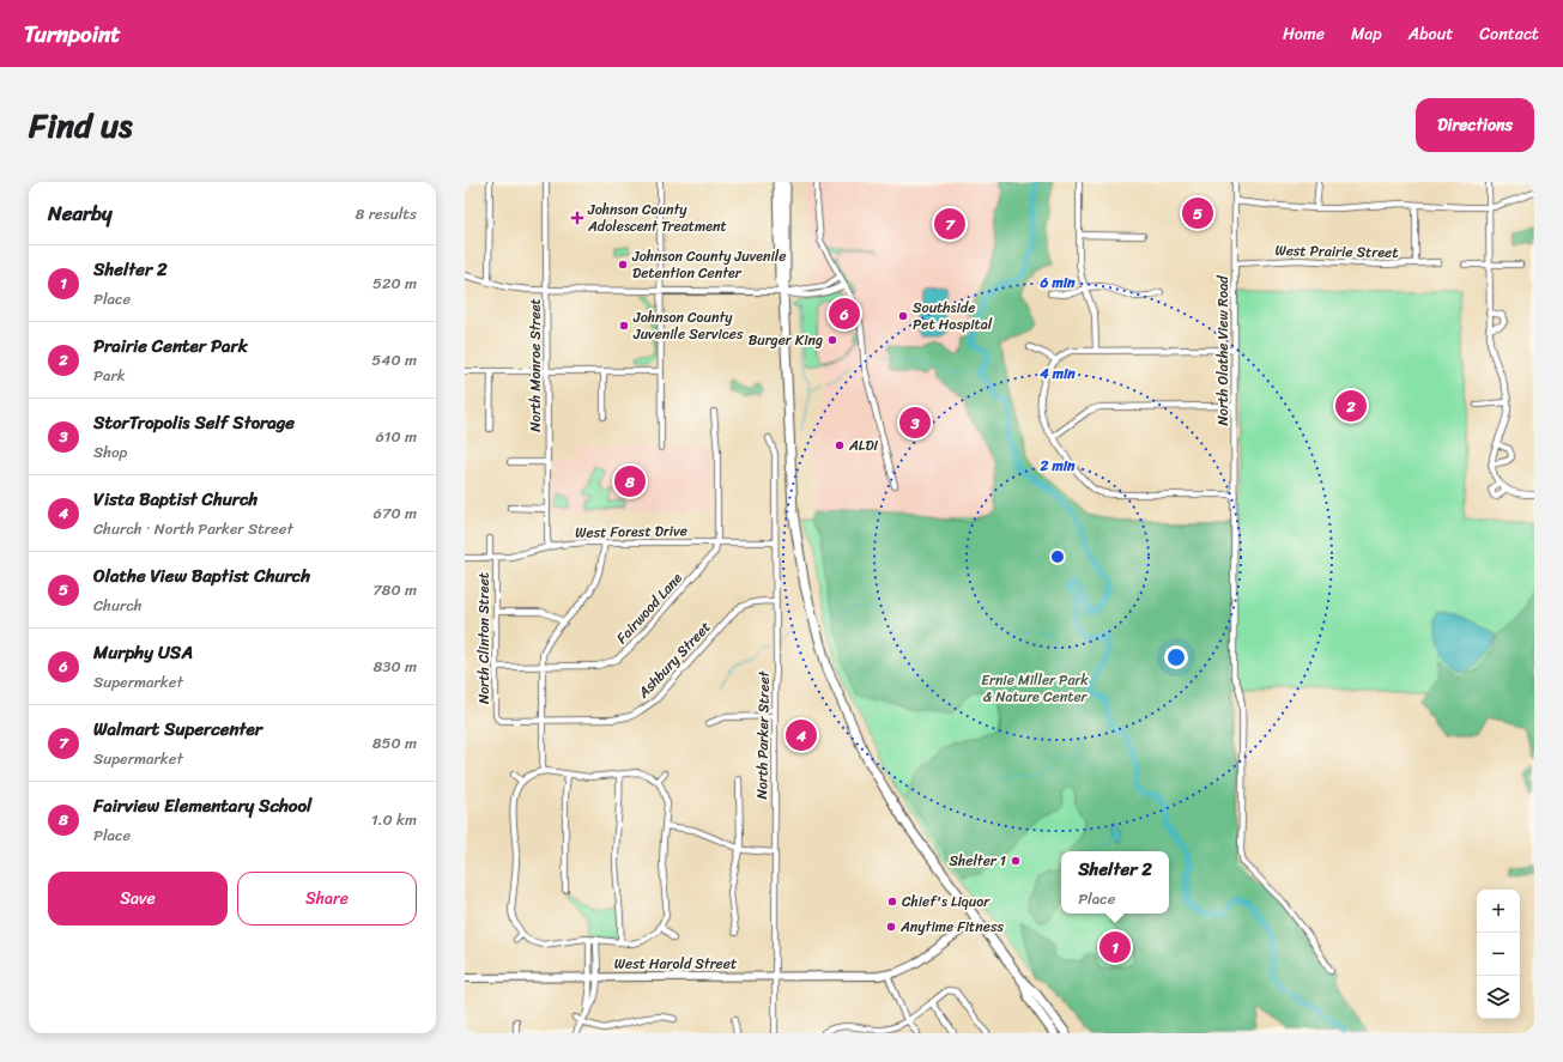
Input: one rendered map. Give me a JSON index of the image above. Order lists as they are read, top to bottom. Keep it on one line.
{"streets":{"main road":["West Harold Street"],"street":["West Prairie Street","North Olathe View Road","North Monroe Street","West Forest Drive","Fairwood Lane","North Clinton Street","Ashbury Street","North Parker Street"]},"crossings":[["West Prairie Street","North Olathe View Road"],["North Monroe Street","West Forest Drive"],["West Forest Drive","Fairwood Lane"],["West Forest Drive","North Clinton Street"],["West Forest Drive","North Parker Street"],["Fairwood Lane","North Clinton Street"],["North Clinton Street","Ashbury Street"],["Ashbury Street","North Parker Street"],["North Parker Street","West Harold Street"]],"parks":["Ernie Miller Park & Nature Center"],"places":{"health":["Johnson County Adolescent Treatment"],"other":["Johnson County Juvenile Detention Center","Southside Pet Hospital","Johnson County Juvenile Services","Burger King","ALDI","Shelter 1","Chief's Liquor","Anytime Fitness"]},"page":{"header":"Turnpoint","nav":["Home","Map","About","Contact"],"title":"Find us","buttons":["Directions",["Save","Share"]],"heading":["Nearby","8 results"],"pins":["5","7","6","2","3","8","4","1"],"list":[{"mark":"1","name":"Shelter 2","note":"Place","value":"520 m"},{"mark":"2","name":"Prairie Center Park","note":"Park","value":"540 m"},{"mark":"3","name":"StorTropolis Self Storage","note":"Shop","value":"610 m"},{"mark":"4","name":"Vista Baptist Church","note":"Church · North Parker Street","value":"670 m"},{"mark":"5","name":"Olathe View Baptist Church","note":"Church","value":"780 m"},{"mark":"6","name":"Murphy USA","note":"Supermarket","value":"830 m"},{"mark":"7","name":"Walmart Supercenter","note":"Supermarket","value":"850 m"},{"mark":"8","name":"Fairview Elementary School","note":"Place","value":"1.0 km"}],"popup":["Shelter 2","Place"],"map_buttons":["+","−"]},"rings":["6 min","4 min","2 min"]}
